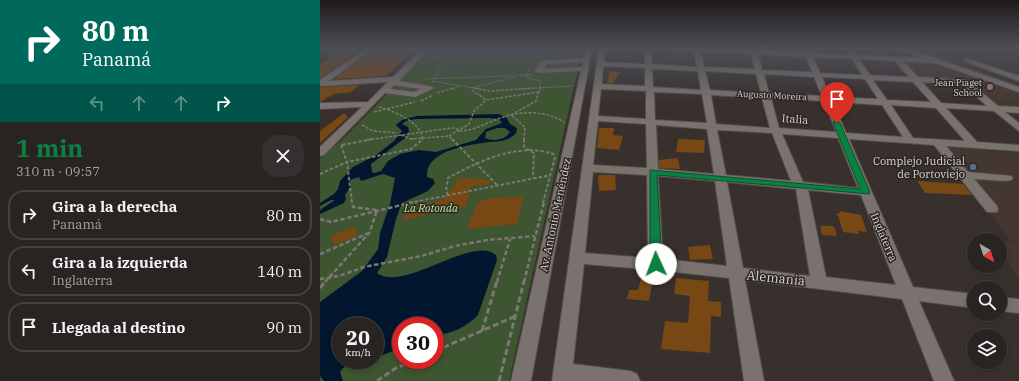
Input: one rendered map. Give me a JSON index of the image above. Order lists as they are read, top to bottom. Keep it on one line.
{"streets":{"street":["Augusto Moreira","Italia","Av. Antonio Menéndez","Inglaterra","Alemania"]},"crossings":[["Augusto Moreira","Av. Antonio Menéndez"],["Augusto Moreira","Inglaterra"],["Italia","Av. Antonio Menéndez"],["Italia","Inglaterra"],["Av. Antonio Menéndez","Alemania"],["Inglaterra","Alemania"]],"parks":["La Rotonda"],"places":["Jean Piaget School","Complejo Judicial de Portoviejo"],"north":"bottom right","page":{"turn":["80 m","Panamá"],"heading":["1 min","310 m · 09:57"],"list":[{"name":"Gira a la derecha","note":"Panamá","value":"80 m"},{"name":"Gira a la izquierda","note":"Inglaterra","value":"140 m"},{"name":"Llegada al destino","value":"90 m"}],"speed":"20 km/h","limit":"30"}}
